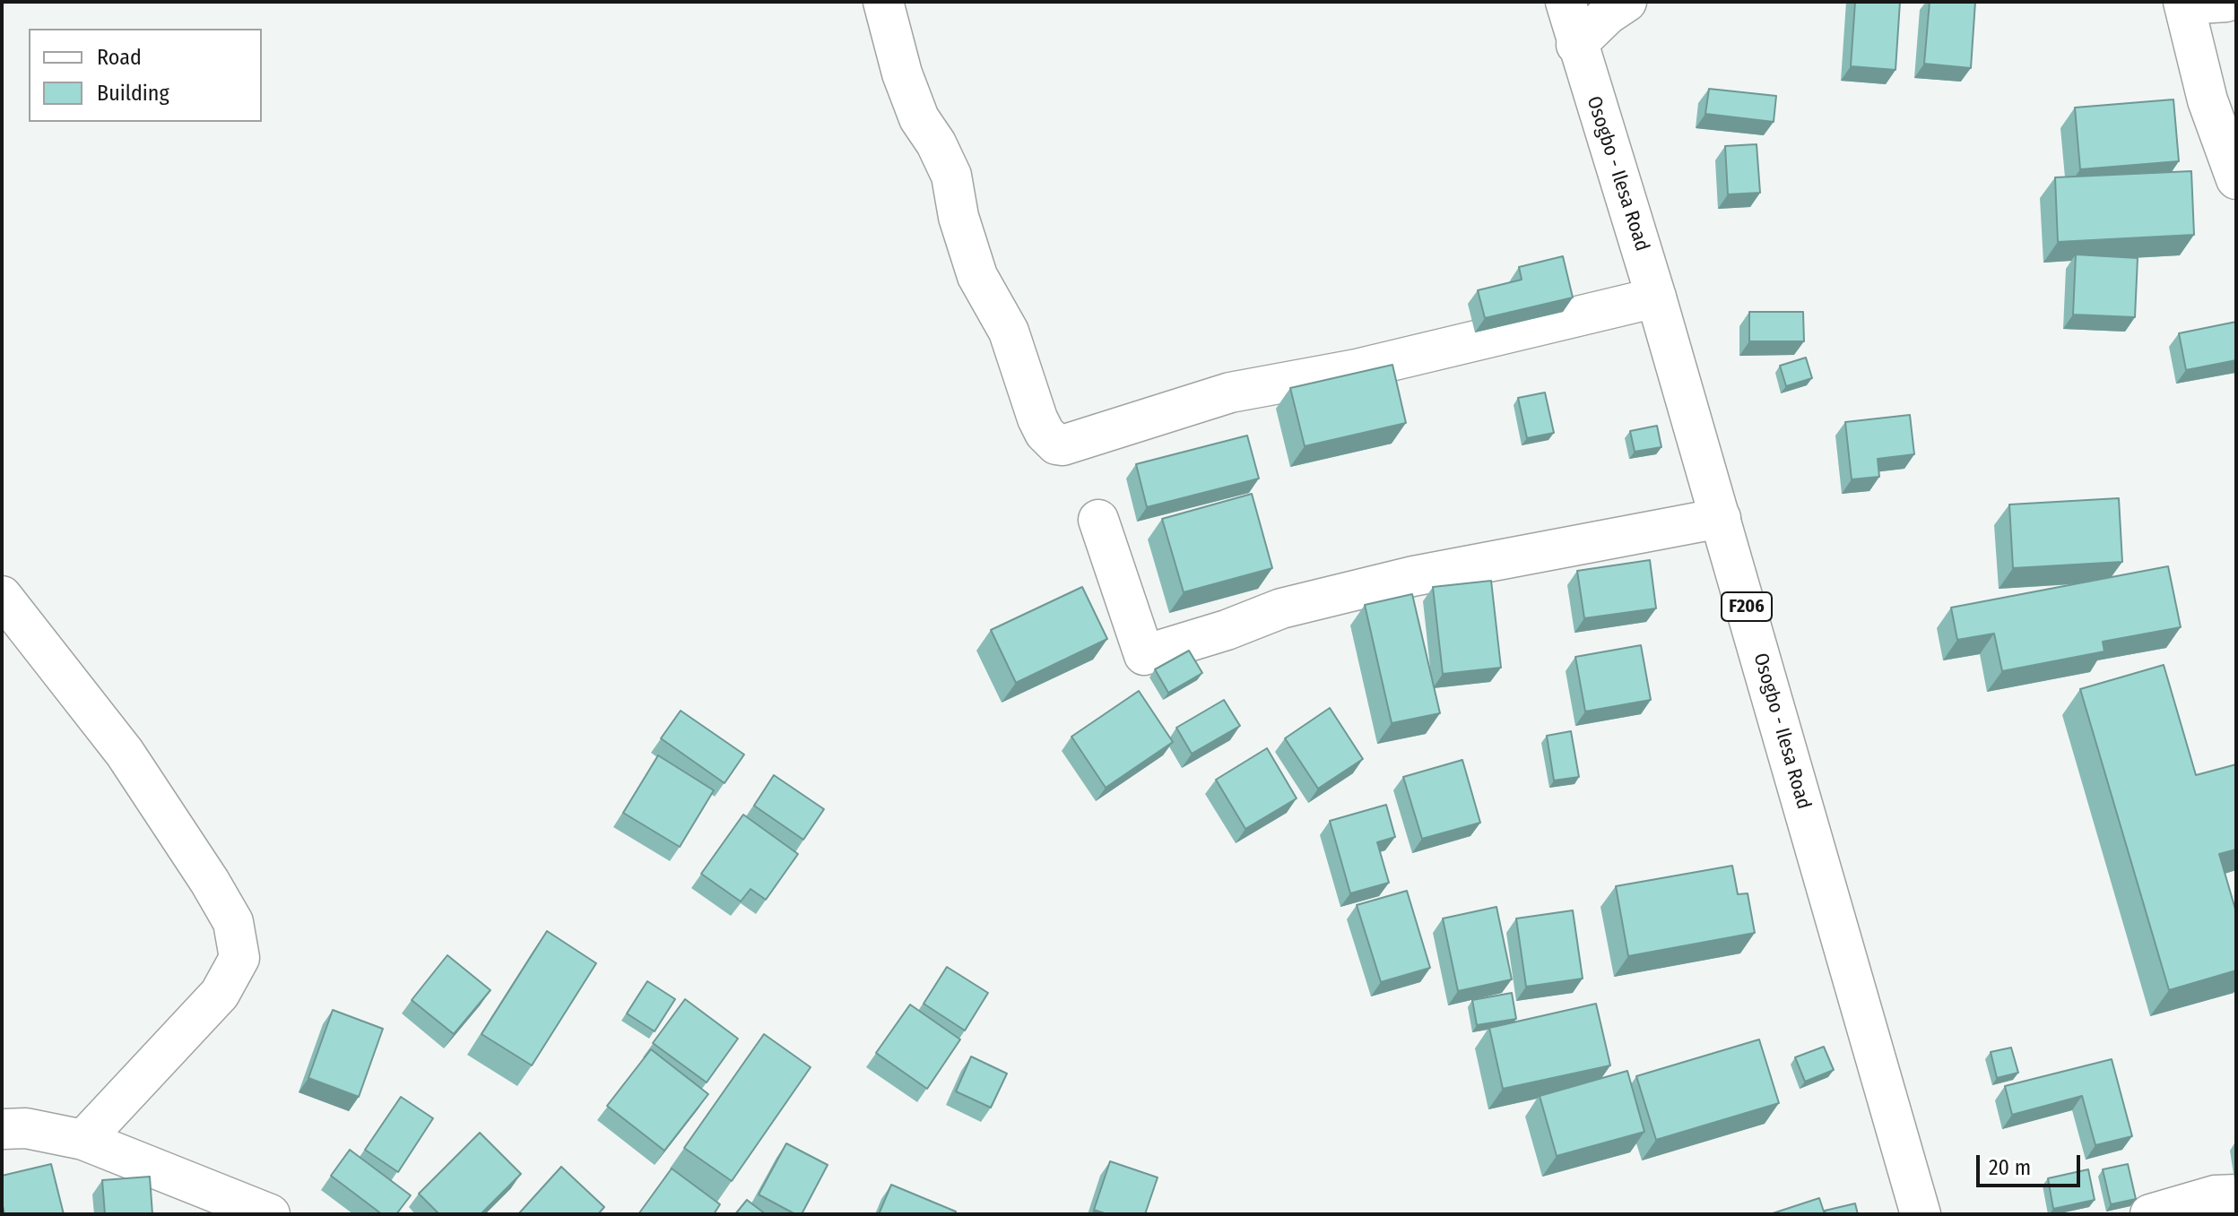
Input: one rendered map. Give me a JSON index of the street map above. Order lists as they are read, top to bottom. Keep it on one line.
{"streets":{"street":["Osogbo - Ilesa Road","F206"]},"legend":["Road","Building"],"scale_bar":"20 m"}
